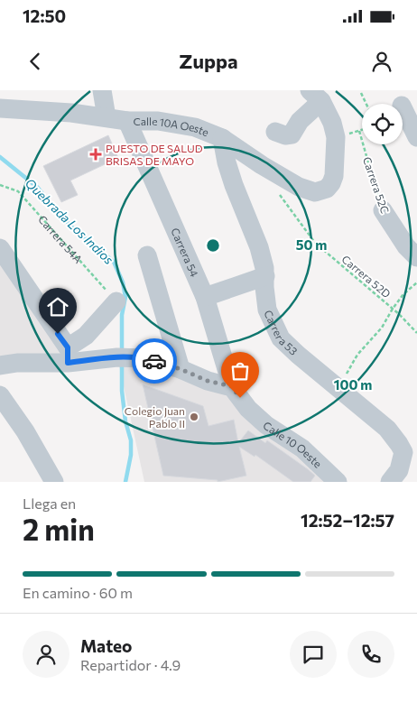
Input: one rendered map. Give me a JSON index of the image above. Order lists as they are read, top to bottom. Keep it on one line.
{"streets":{"street":["Calle 10A Oeste","Carrera 52C","Carrera 54","Carrera 53","Calle 10 Oeste"],"path":["Carrera 54A","Carrera 52D"]},"crossings":[["Calle 10A Oeste","Carrera 54"],["Calle 10A Oeste","Carrera 53"],["Carrera 54","Calle 10 Oeste"]],"water":["Quebrada Los Indios"],"places":{"health":["PUESTO DE SALUD BRISAS DE MAYO"],"other":["Colegio Juan Pablo II"]},"page":{"status":"12:50","header":"Zuppa","heading":["2 min","Llega en","12:52–12:57"],"panel":["Mateo","Repartidor · 4.9"],"bar":"En camino · 60 m"},"rings":["50 m","100 m"]}
